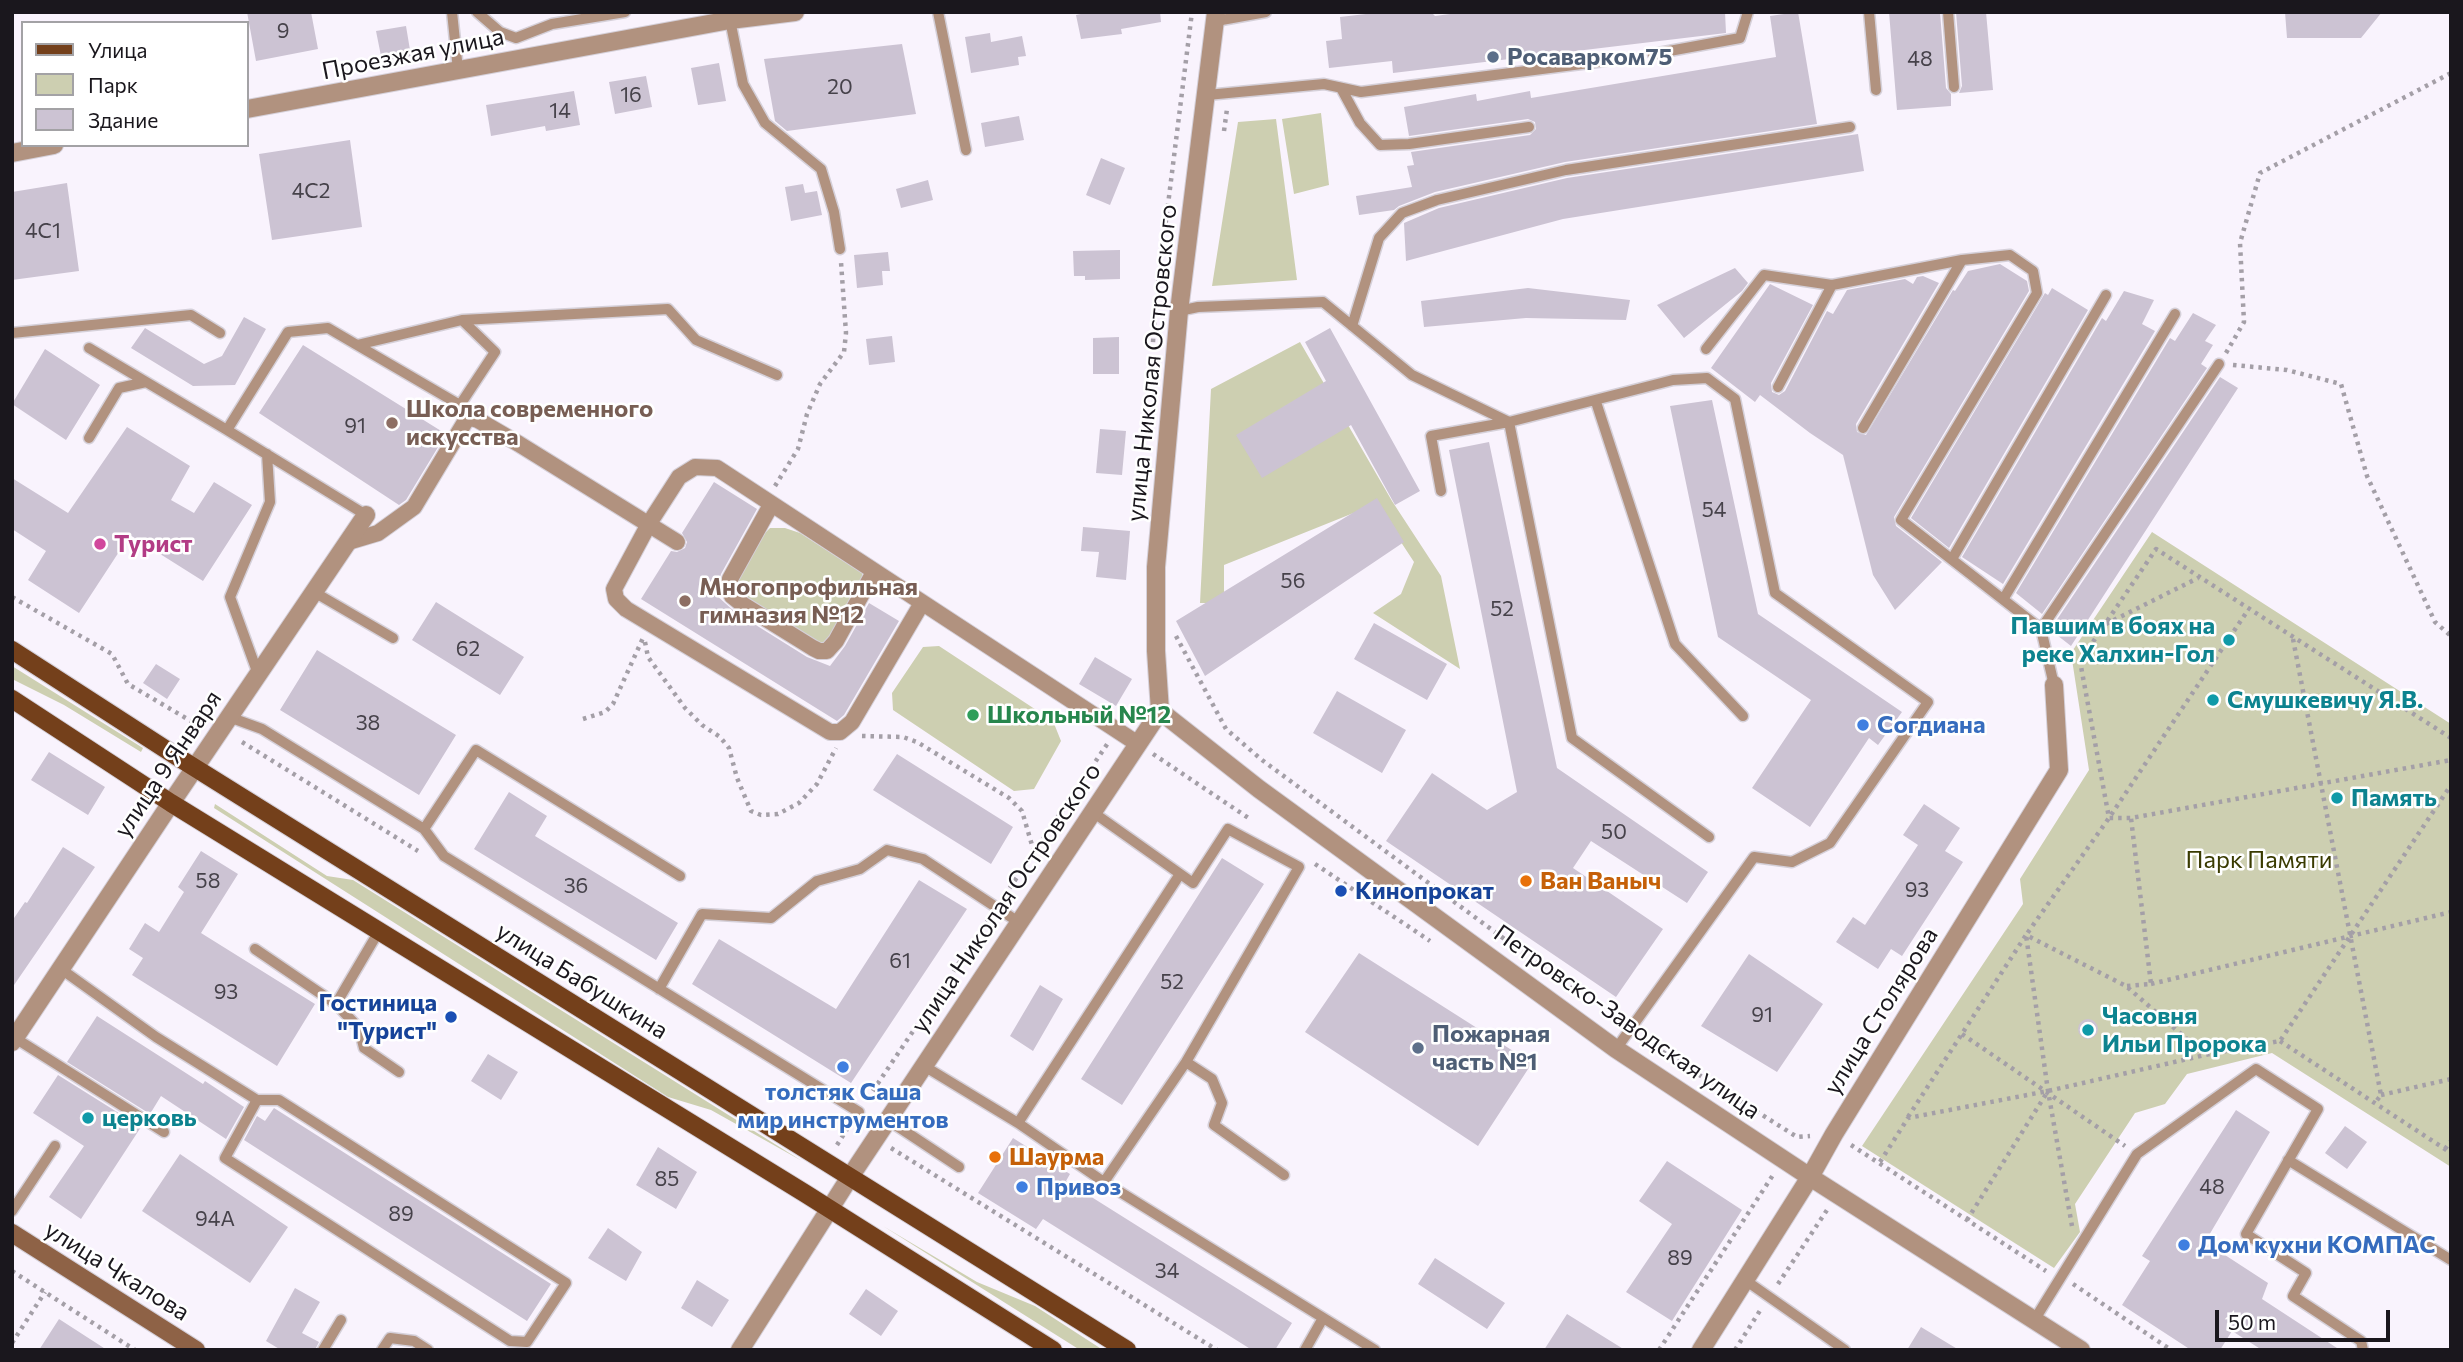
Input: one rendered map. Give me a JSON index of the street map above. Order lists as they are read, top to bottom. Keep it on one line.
{"streets":{"main road":["улица Бабушкина","улица Чкалова"],"street":["Проезжая улица","улица Николая Островского","улица 9 Января","улица Столярова","Петровско-Заводская улица"]},"crossings":[["улица Николая Островского","улица Бабушкина"],["улица Николая Островского","Петровско-Заводская улица"],["улица 9 Января","улица Бабушкина"],["улица Столярова","Петровско-Заводская улица"]],"parks":["Парк Памяти"],"places":["Росаварком75","Школа современного искусства","Турист","Многопрофильная гимназия №12","Павшим в боях на реке Халхин-Гол","Смушкевичу Я.В.","Школьный №12","Согдиана","Память","Ван Ваныч","Кинопрокат","Гостиница \"Турист\"","Часовня Ильи Пророка","Пожарная часть №1","толстяк Саша мир инструментов","церковь","Шаурма","Привоз","Дом кухни КОМПАС"],"house_numbers":["9","48","20","16","14","4С2","4С1","91","54","56","52","62","38","50","58","36","93","61","52","93","91","85","48","89","94А","89","34"],"legend":["Улица","Парк","Здание"],"scale_bar":"50 m"}
